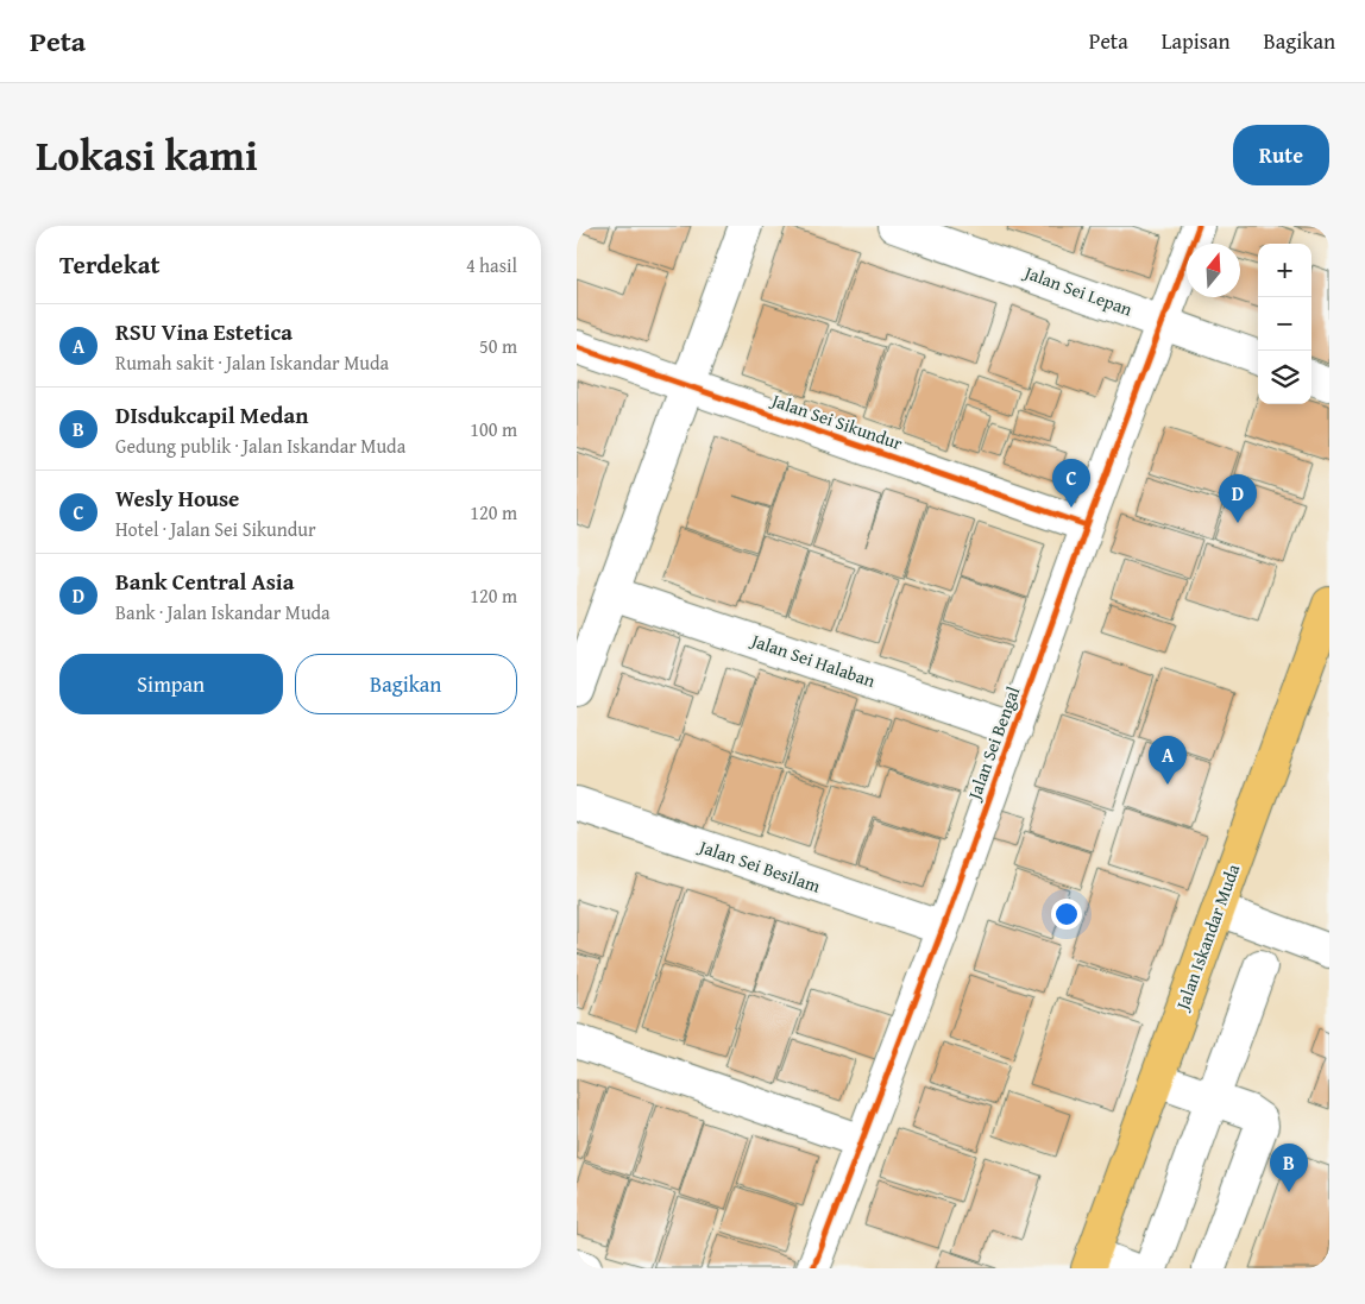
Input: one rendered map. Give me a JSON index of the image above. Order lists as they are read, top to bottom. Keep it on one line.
{"streets":{"main road":["Jalan Iskandar Muda"],"street":["Jalan Sei Lepan","Jalan Sei Sikundur","Jalan Sei Halaban","Jalan Sei Bengal","Jalan Sei Besilam"]},"crossings":[["Jalan Sei Lepan","Jalan Sei Bengal"],["Jalan Sei Sikundur","Jalan Sei Bengal"],["Jalan Sei Halaban","Jalan Sei Bengal"],["Jalan Sei Bengal","Jalan Sei Besilam"]],"north":"top","page":{"header":"Peta","nav":["Peta","Lapisan","Bagikan"],"title":"Lokasi kami","buttons":["Rute",["Simpan","Bagikan"]],"heading":["Terdekat","4 hasil"],"map_buttons":["+","−"],"list":[{"mark":"A","name":"RSU Vina Estetica","note":"Rumah sakit · Jalan Iskandar Muda","value":"50 m"},{"mark":"B","name":"DIsdukcapil Medan","note":"Gedung publik · Jalan Iskandar Muda","value":"100 m"},{"mark":"C","name":"Wesly House","note":"Hotel · Jalan Sei Sikundur","value":"120 m"},{"mark":"D","name":"Bank Central Asia","note":"Bank · Jalan Iskandar Muda","value":"120 m"}],"pins":["C","D","A","B"]}}
